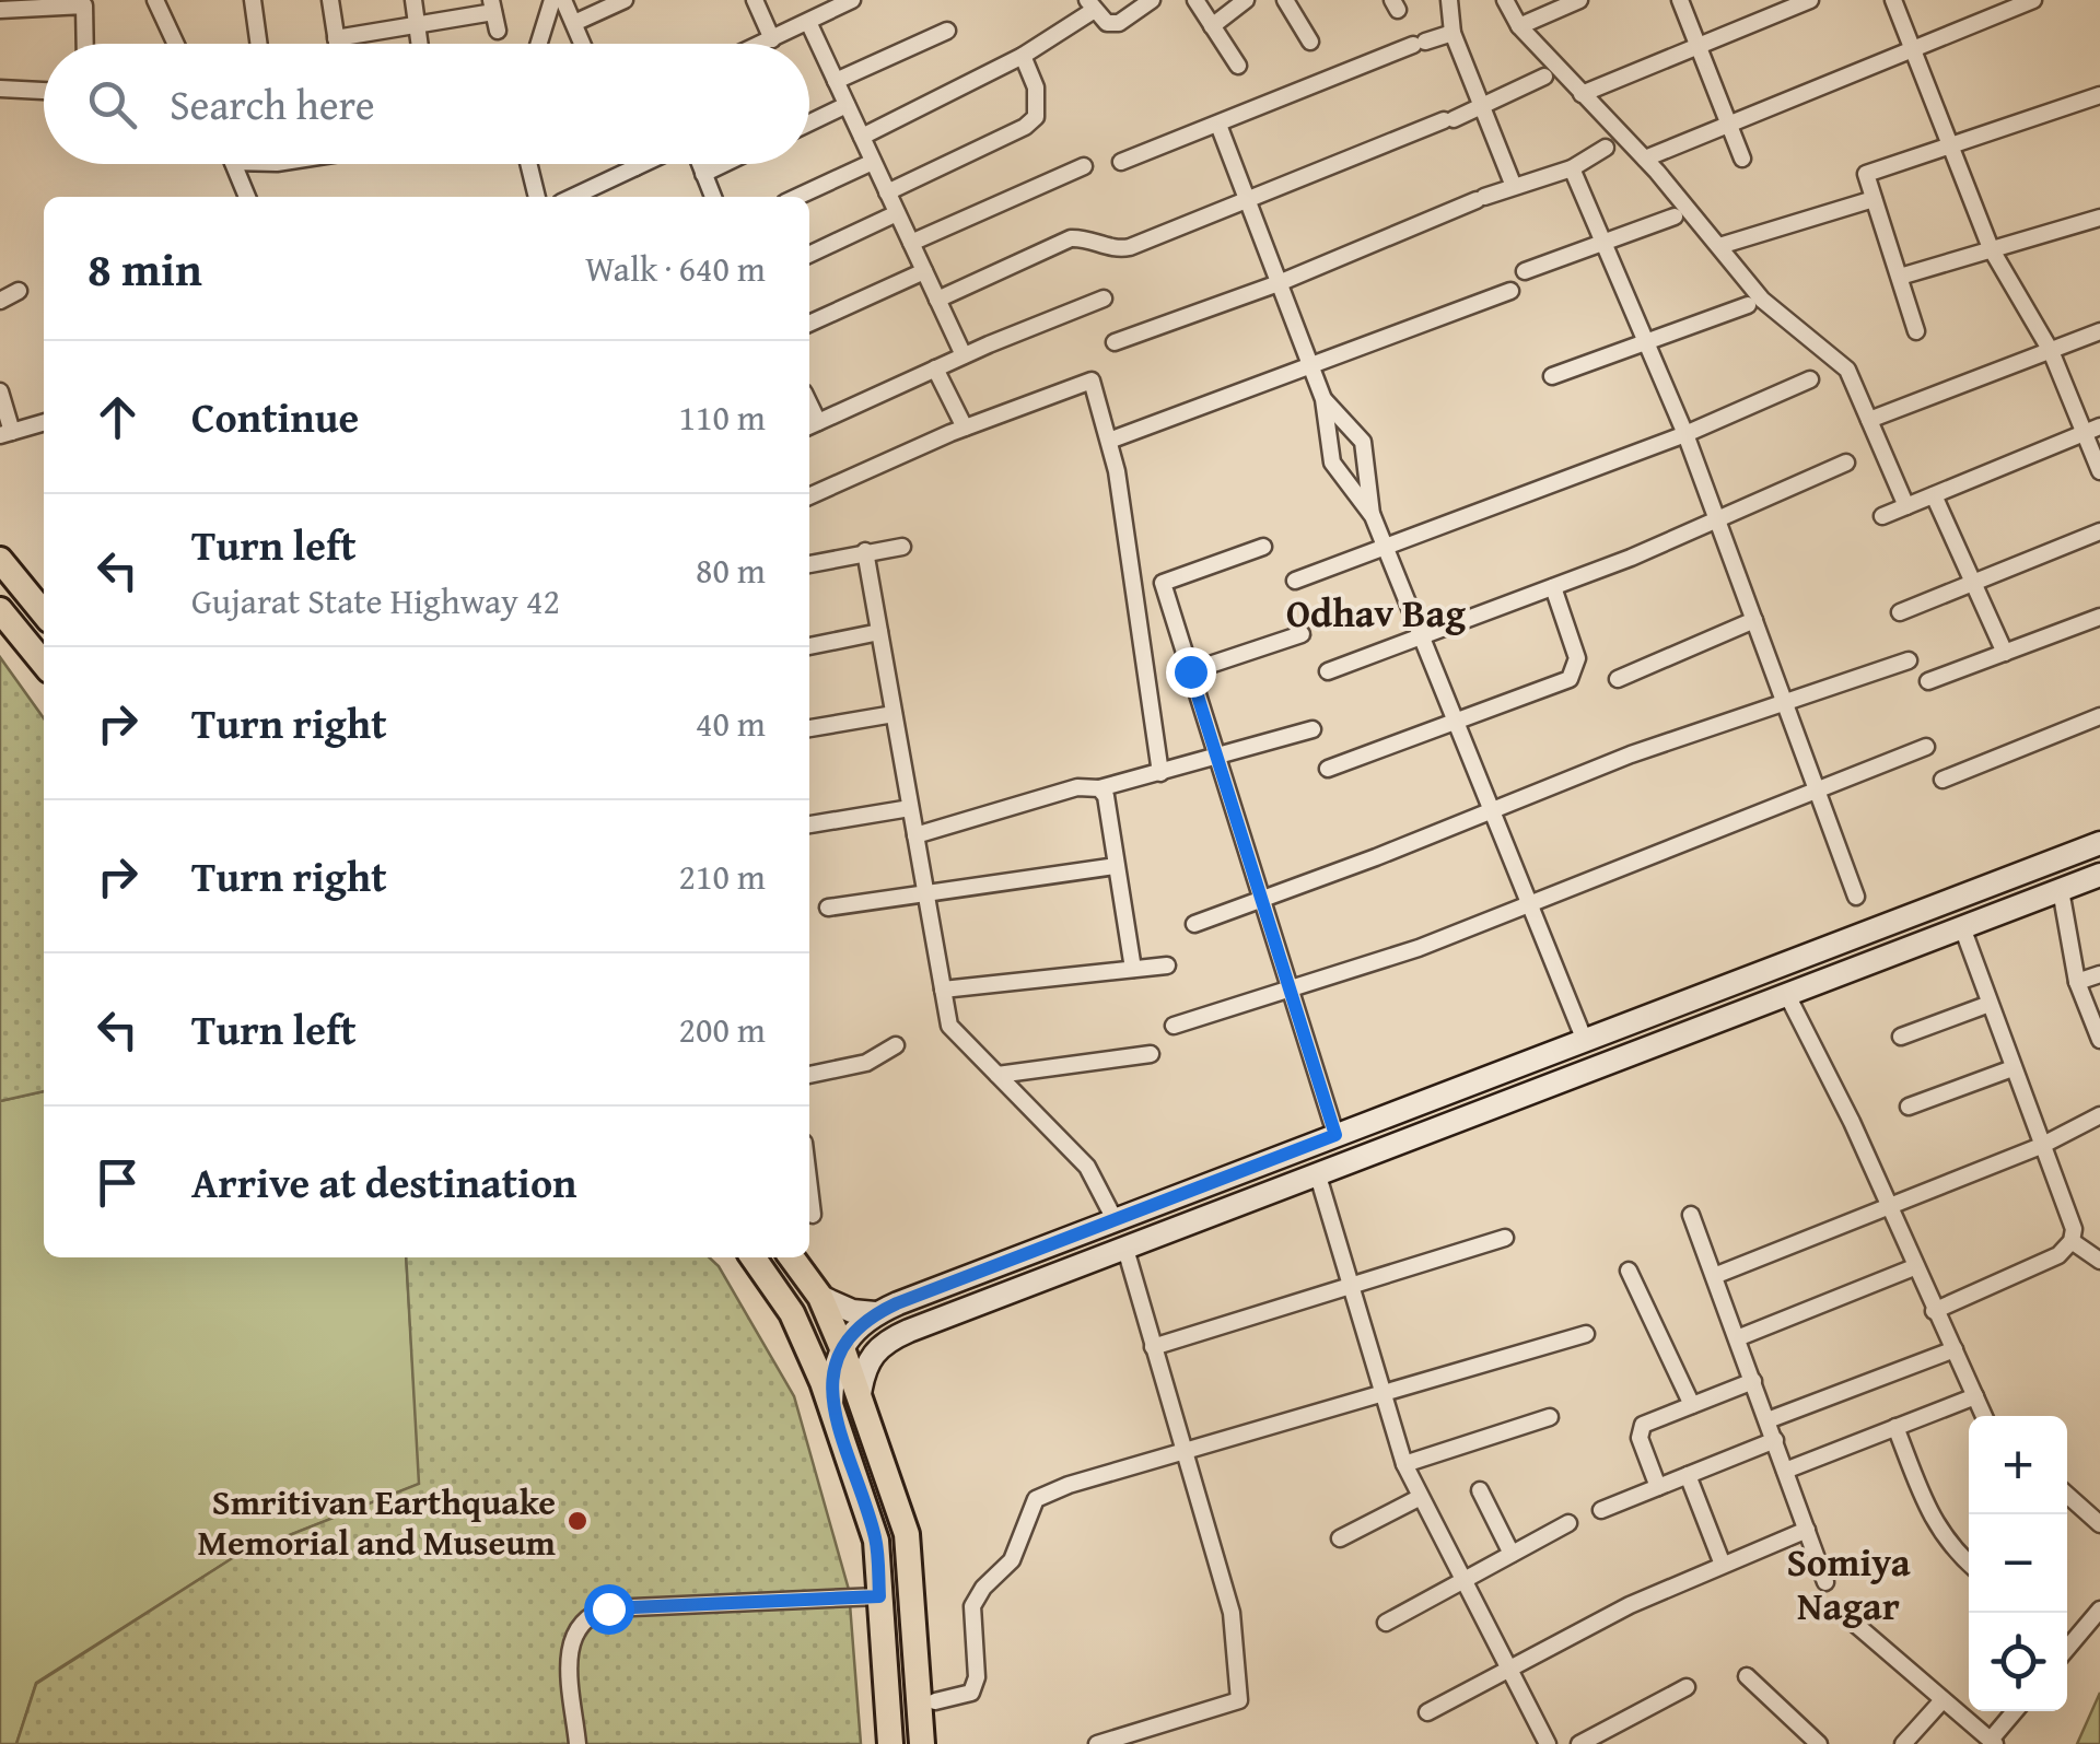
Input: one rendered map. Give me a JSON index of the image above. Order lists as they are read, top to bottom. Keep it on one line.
{"districts":["Odhav Bag","Somiya Nagar"],"places":["Smritivan Earthquake Memorial and Museum"],"page":{"search":"Search here","heading":["8 min","Walk · 640 m"],"list":[["Continue","110 m"],["Turn left","Gujarat State Highway 42","80 m"],["Turn right","40 m"],["Turn right","210 m"],["Turn left","200 m"],"Arrive at destination"],"map_buttons":["+","−"]}}
